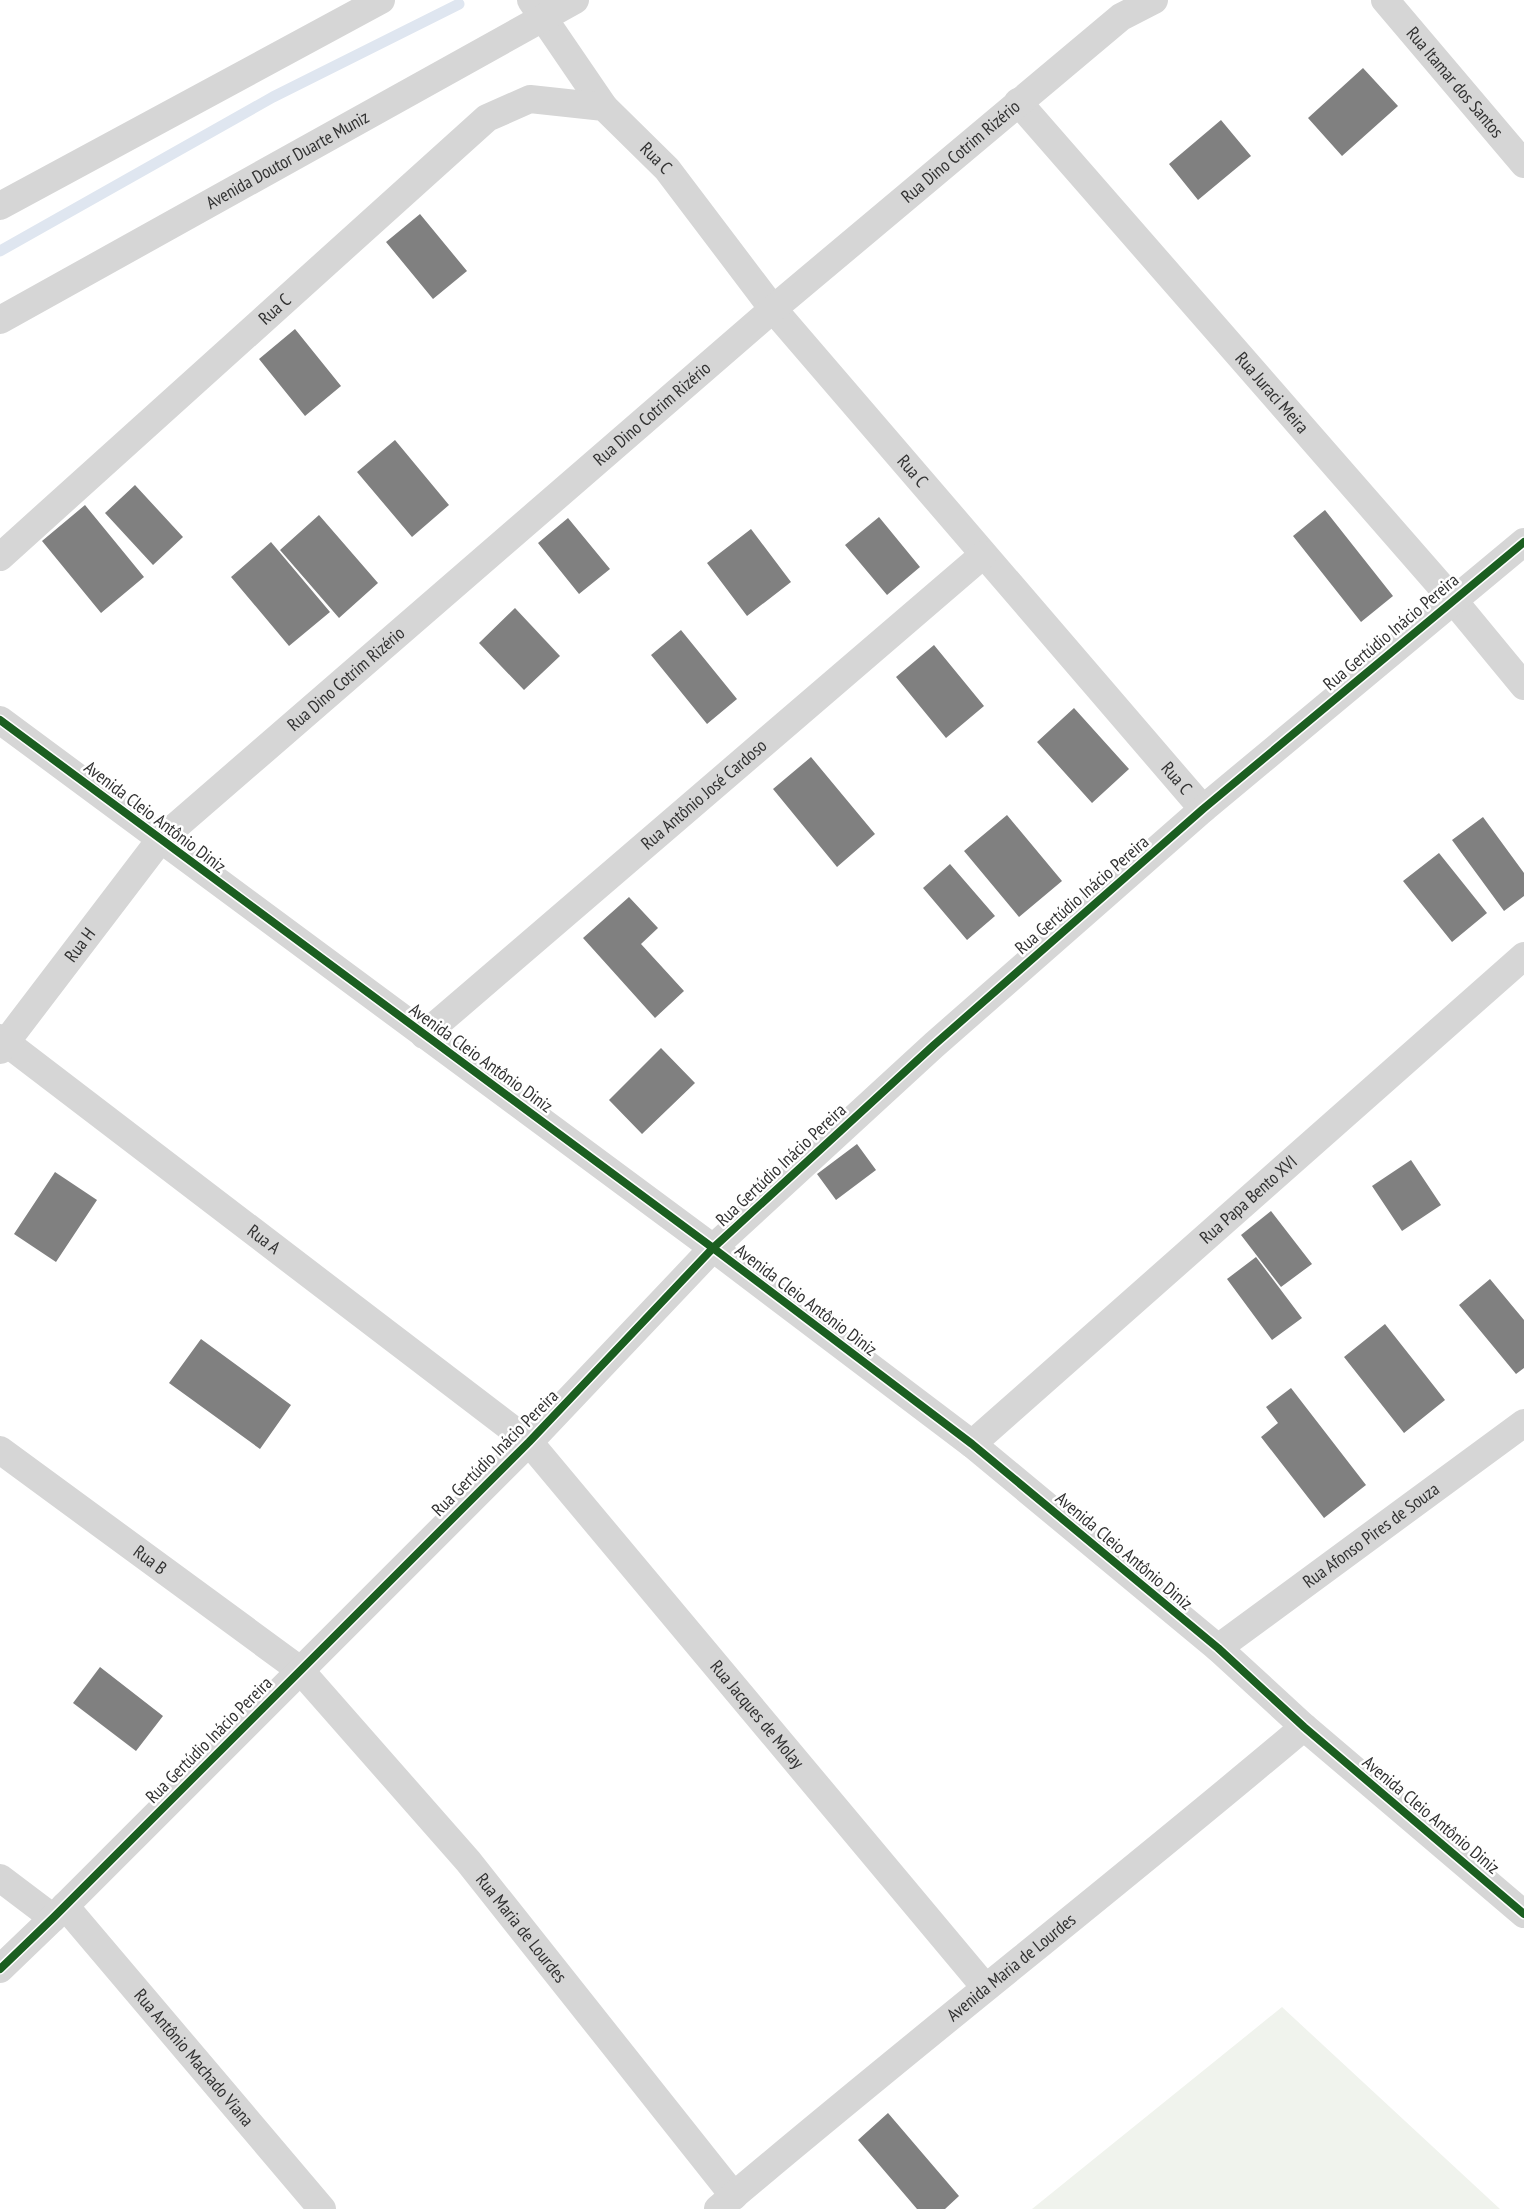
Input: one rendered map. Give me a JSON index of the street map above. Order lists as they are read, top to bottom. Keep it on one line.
{"streets":{"street":["Rua Itamar dos Santos","Rua Dino Cotrim Rizério","Rua C","Avenida Doutor Duarte Muniz","Rua Juraci Meira","Rua Gertúdio Inácio Pereira","Rua Antônio José Cardoso","Avenida Cleio Antônio Diniz","Rua H","Rua Papa Bento XVI","Rua A","Rua Afonso Pires de Souza","Rua B","Rua Jacques de Molay","Rua Maria de Lourdes","Avenida Maria de Lourdes","Rua Antônio Machado Viana"]},"crossings":[["Rua Dino Cotrim Rizério","Rua C"],["Rua Dino Cotrim Rizério","Rua Juraci Meira"],["Rua Dino Cotrim Rizério","Avenida Cleio Antônio Diniz"],["Rua Dino Cotrim Rizério","Rua H"],["Rua C","Rua Gertúdio Inácio Pereira"],["Rua C","Rua Antônio José Cardoso"],["Rua Juraci Meira","Rua Gertúdio Inácio Pereira"],["Rua Gertúdio Inácio Pereira","Avenida Cleio Antônio Diniz"],["Rua Gertúdio Inácio Pereira","Rua A"],["Rua Gertúdio Inácio Pereira","Rua B"],["Rua Gertúdio Inácio Pereira","Rua Jacques de Molay"],["Rua Gertúdio Inácio Pereira","Rua Maria de Lourdes"],["Rua Gertúdio Inácio Pereira","Rua Antônio Machado Viana"],["Rua Antônio José Cardoso","Avenida Cleio Antônio Diniz"],["Avenida Cleio Antônio Diniz","Rua H"],["Avenida Cleio Antônio Diniz","Rua Papa Bento XVI"],["Avenida Cleio Antônio Diniz","Rua Afonso Pires de Souza"],["Avenida Cleio Antônio Diniz","Avenida Maria de Lourdes"],["Rua H","Rua A"],["Rua A","Rua Jacques de Molay"],["Rua B","Rua Maria de Lourdes"],["Rua Jacques de Molay","Avenida Maria de Lourdes"],["Rua Maria de Lourdes","Avenida Maria de Lourdes"]]}
